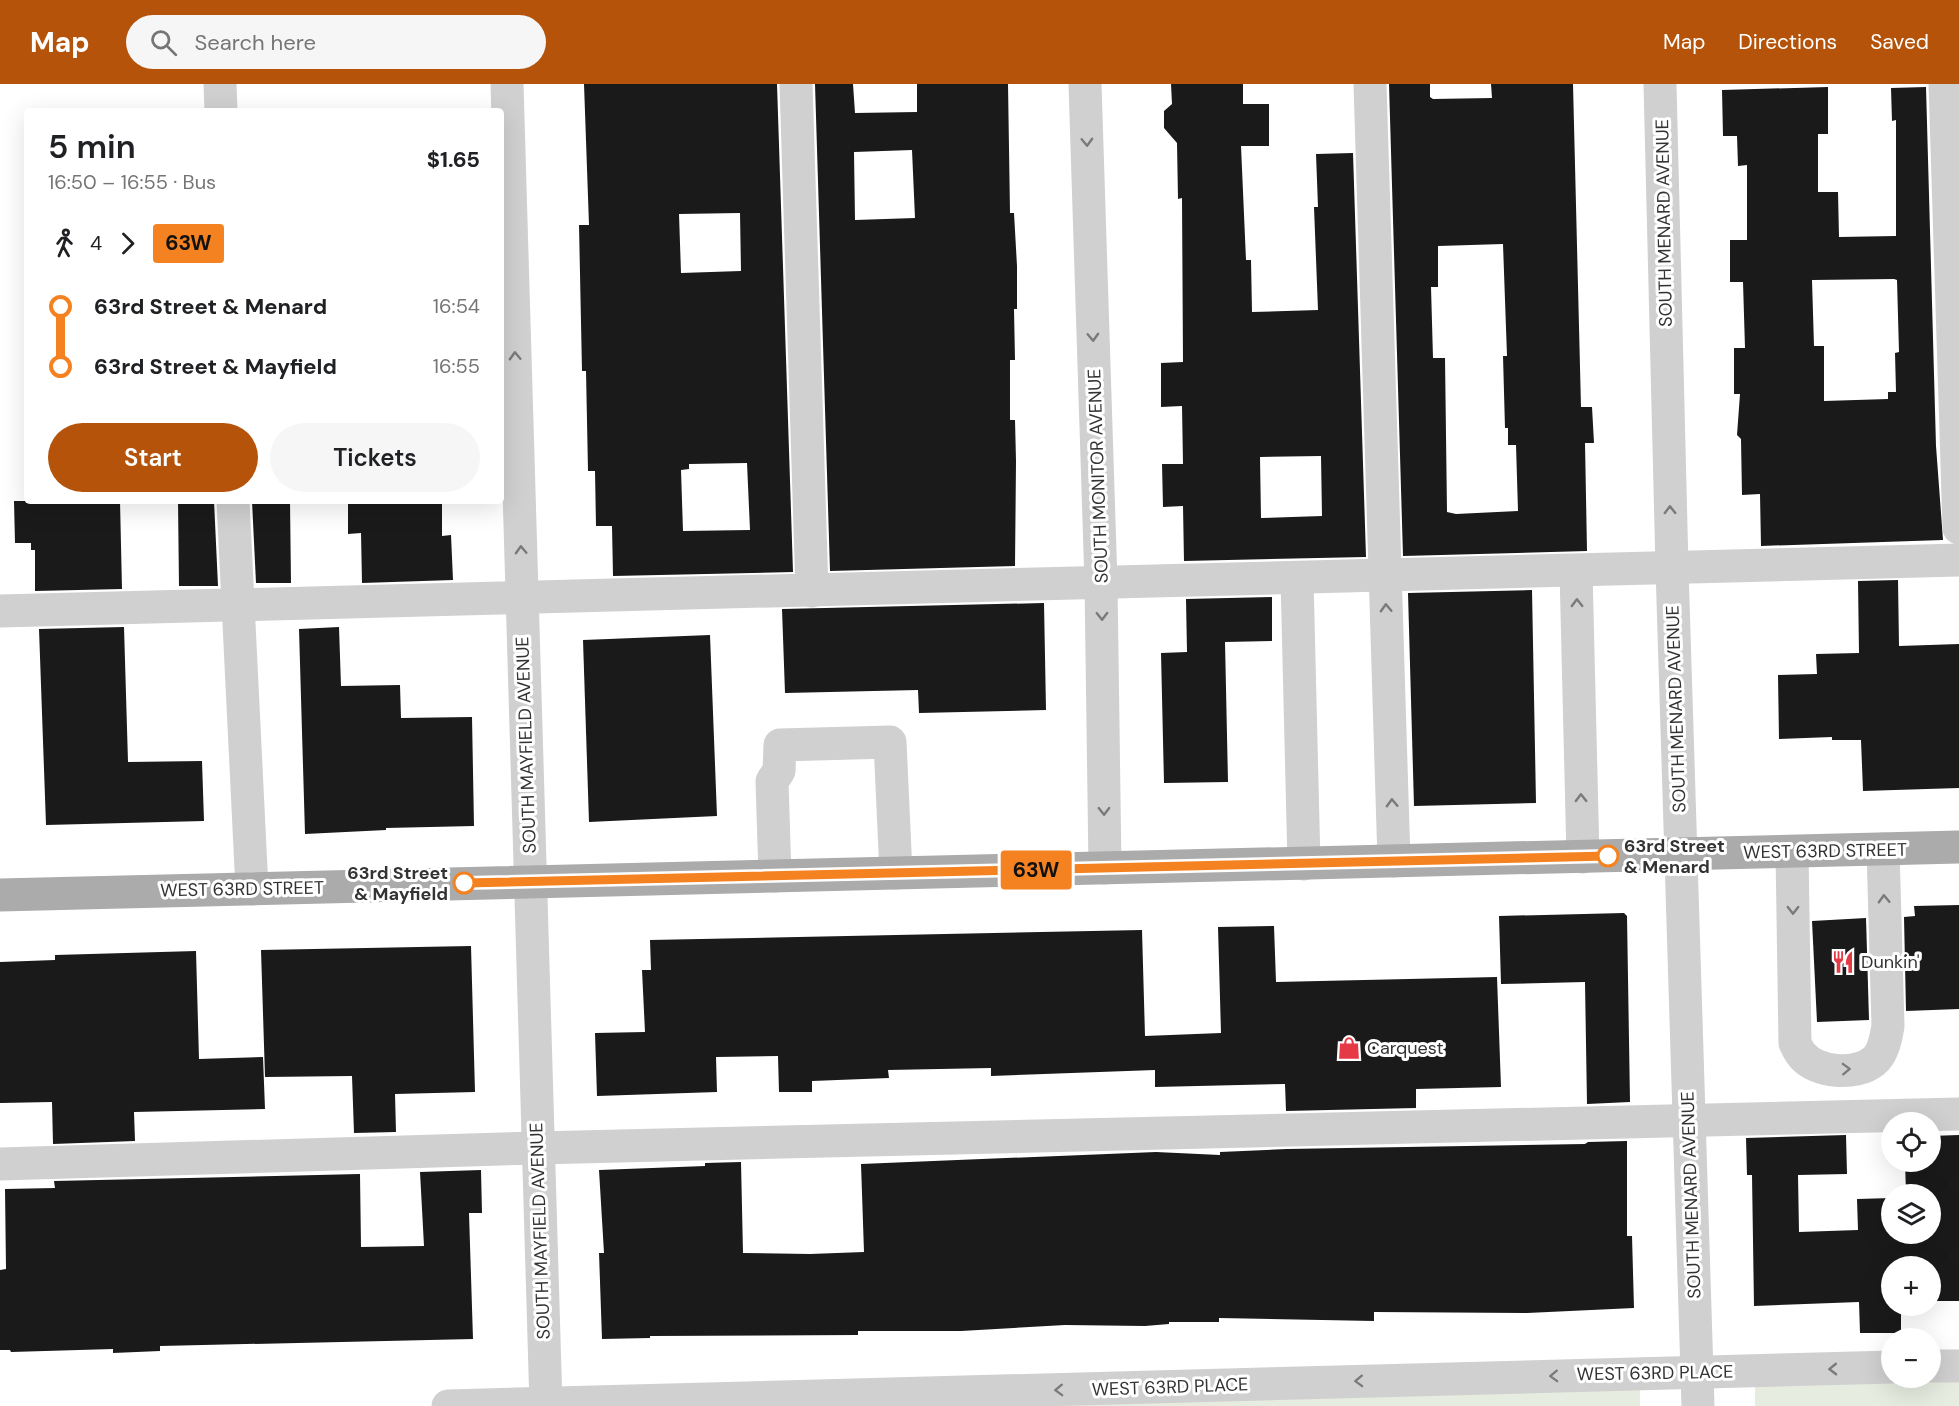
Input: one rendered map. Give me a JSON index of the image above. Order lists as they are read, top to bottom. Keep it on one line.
{"streets":{"main road":["WEST 63RD STREET"],"street":["SOUTH MENARD AVENUE","SOUTH MONITOR AVENUE","SOUTH MAYFIELD AVENUE","WEST 63RD PLACE"]},"crossings":[["SOUTH MENARD AVENUE","WEST 63RD STREET"],["SOUTH MENARD AVENUE","WEST 63RD PLACE"],["SOUTH MONITOR AVENUE","WEST 63RD STREET"],["SOUTH MAYFIELD AVENUE","WEST 63RD STREET"],["SOUTH MAYFIELD AVENUE","WEST 63RD PLACE"]],"places":{"other":["63rd Street & Menard","63rd Street & Mayfield"],"restaurant":["Dunkin'"],"shop":["Carquest"]},"lines":["bus line 63W"],"page":{"header":"Map","search":"Search here","nav":["Map","Directions","Saved"],"on_map":"63W","heading":["5 min","16:50 – 16:55 · Bus","$1.65"],"legs":["4","63W"],"list":[{"name":"63rd Street & Menard","value":"16:54"},{"name":"63rd Street & Mayfield","value":"16:55"}],"buttons":["Start","Tickets"],"map_buttons":["+","−"]}}
